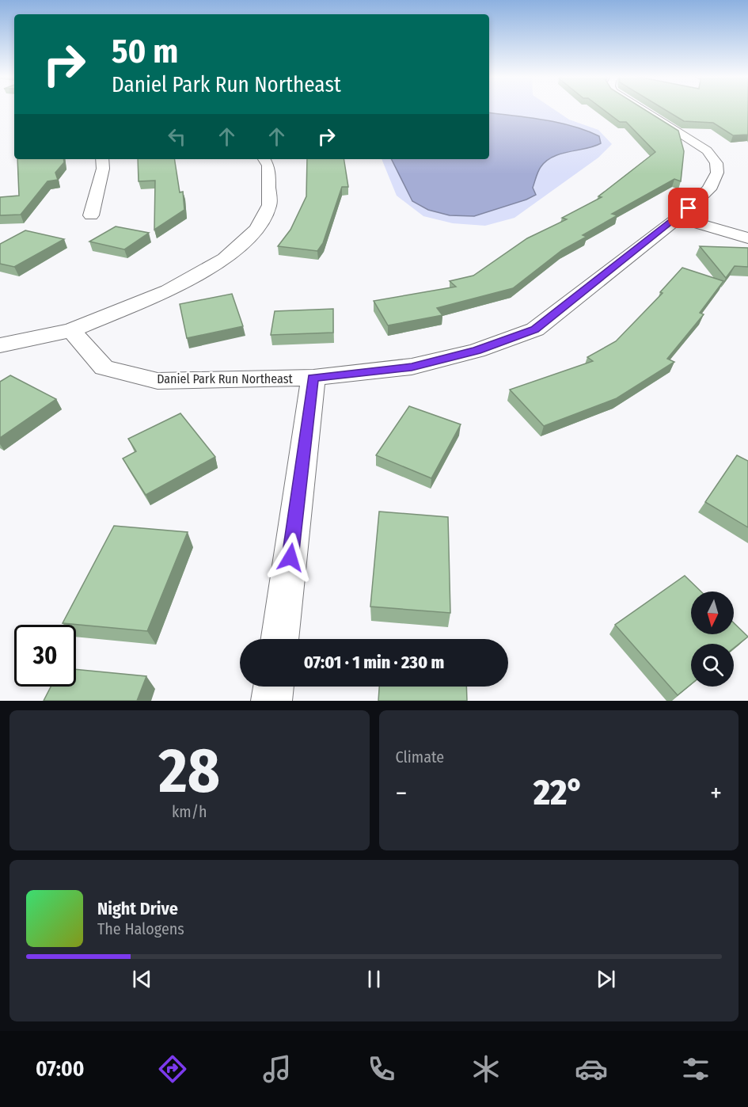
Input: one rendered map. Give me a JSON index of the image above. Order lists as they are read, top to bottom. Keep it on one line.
{"streets":{"street":["Daniel Park Run Northeast"]},"north":"bottom","page":{"turn":["50 m","Daniel Park Run Northeast"],"limit":"30","trip":"07:01 · 1 min · 230 m","tile":[["28","km/h"],"Climate"],"heat":["−","22°","+"],"song":["Night Drive","The Halogens"],"tabs":"07:00"}}
